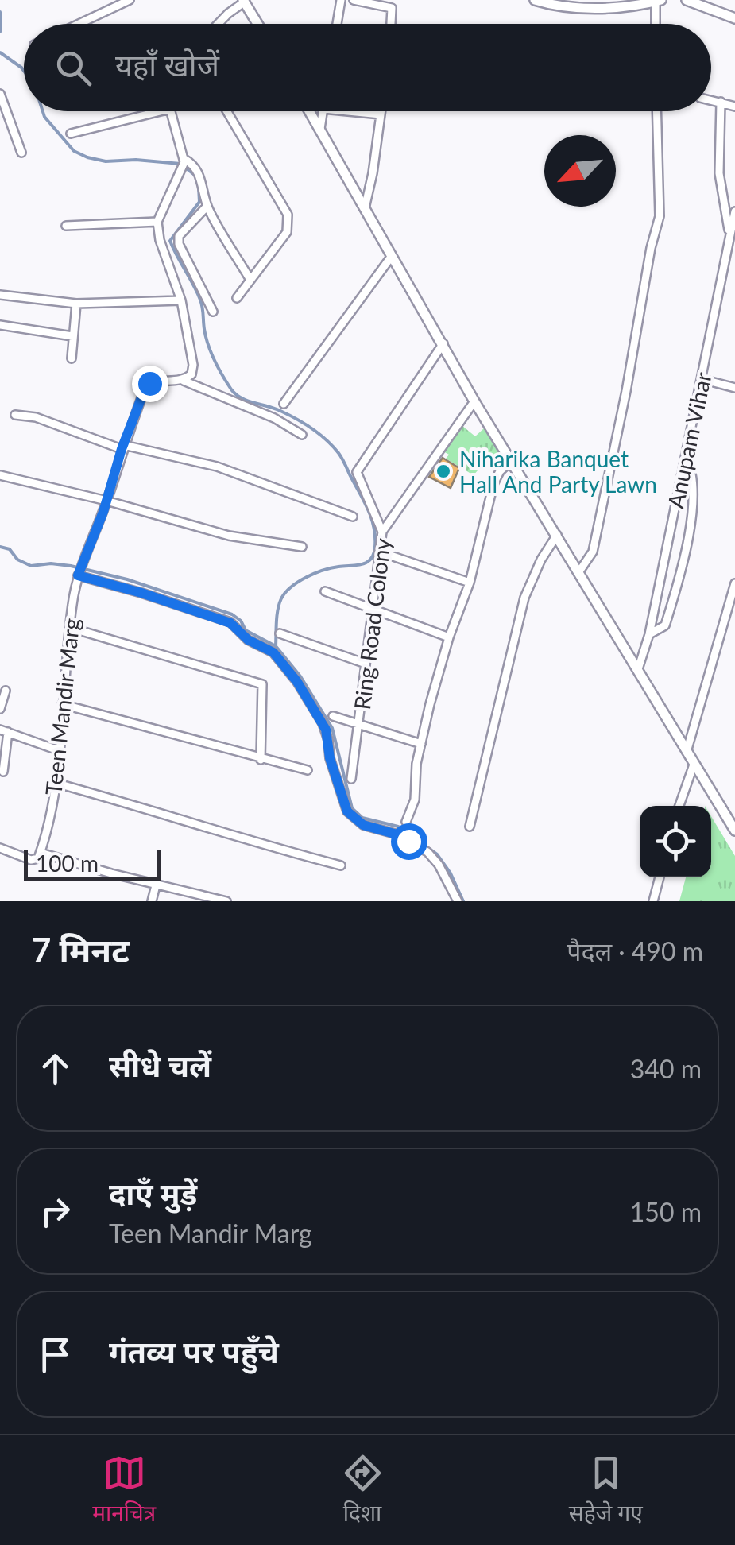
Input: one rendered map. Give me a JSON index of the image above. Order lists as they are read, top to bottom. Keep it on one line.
{"streets":{"street":["Anupam Vihar","Ring Road Colony","Teen Mandir Marg"]},"places":["Niharika Banquet Hall And Party Lawn"],"scale_bar":"100 m","north":"bottom left","page":{"search":"यहाँ खोजें","scale":"100 m","heading":["7 मिनट","पैदल · 490 m"],"list":[["सीधे चलें","340 m"],["दाएँ मुड़ें","Teen Mandir Marg","150 m"],"गंतव्य पर पहुँचे"],"nav":["मानचित्र","दिशा","सहेजे गए"]}}
